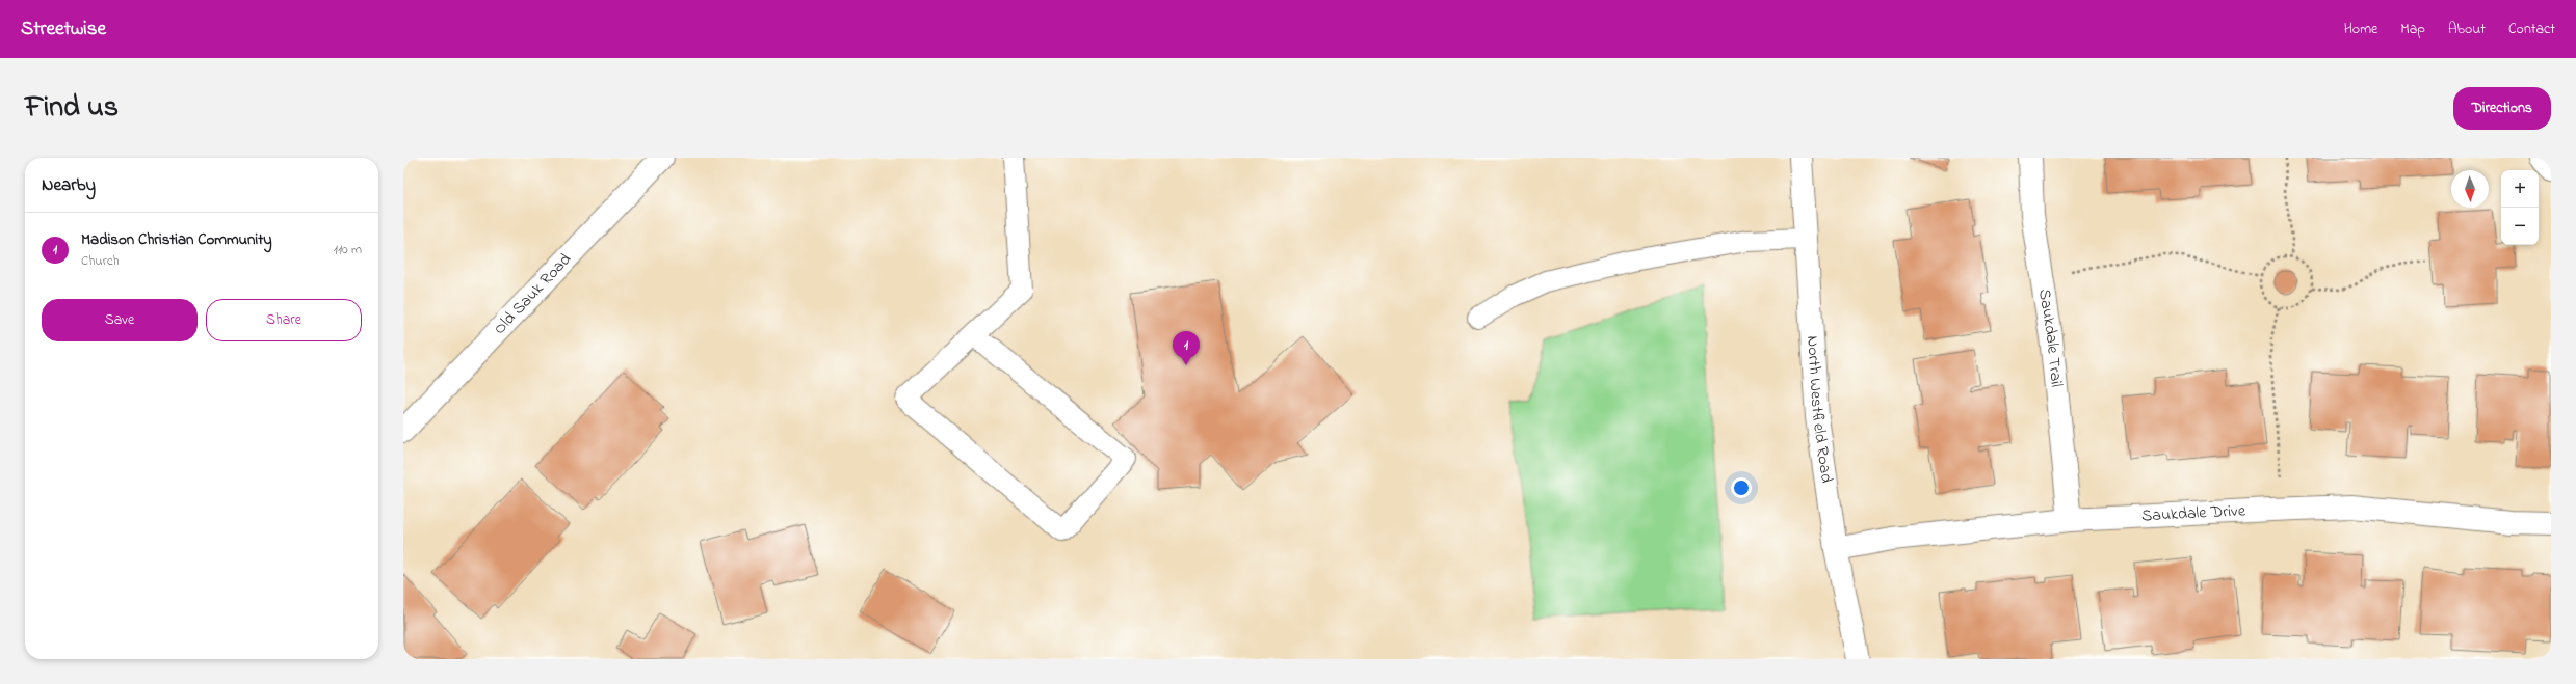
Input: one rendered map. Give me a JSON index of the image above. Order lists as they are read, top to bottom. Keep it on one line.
{"streets":{"street":["Old Sauk Road","Saukdale Trail","North Westfield Road","Saukdale Drive"]},"crossings":[["Saukdale Trail","Saukdale Drive"],["North Westfield Road","Saukdale Drive"]],"north":"bottom","page":{"header":"Streetwise","nav":["Home","Map","About","Contact"],"title":"Find us","buttons":["Directions",["Save","Share"]],"heading":"Nearby","map_buttons":["+","−"],"list":[{"mark":"1","name":"Madison Christian Community","note":"Church","value":"110 m"}],"pins":"1"}}
